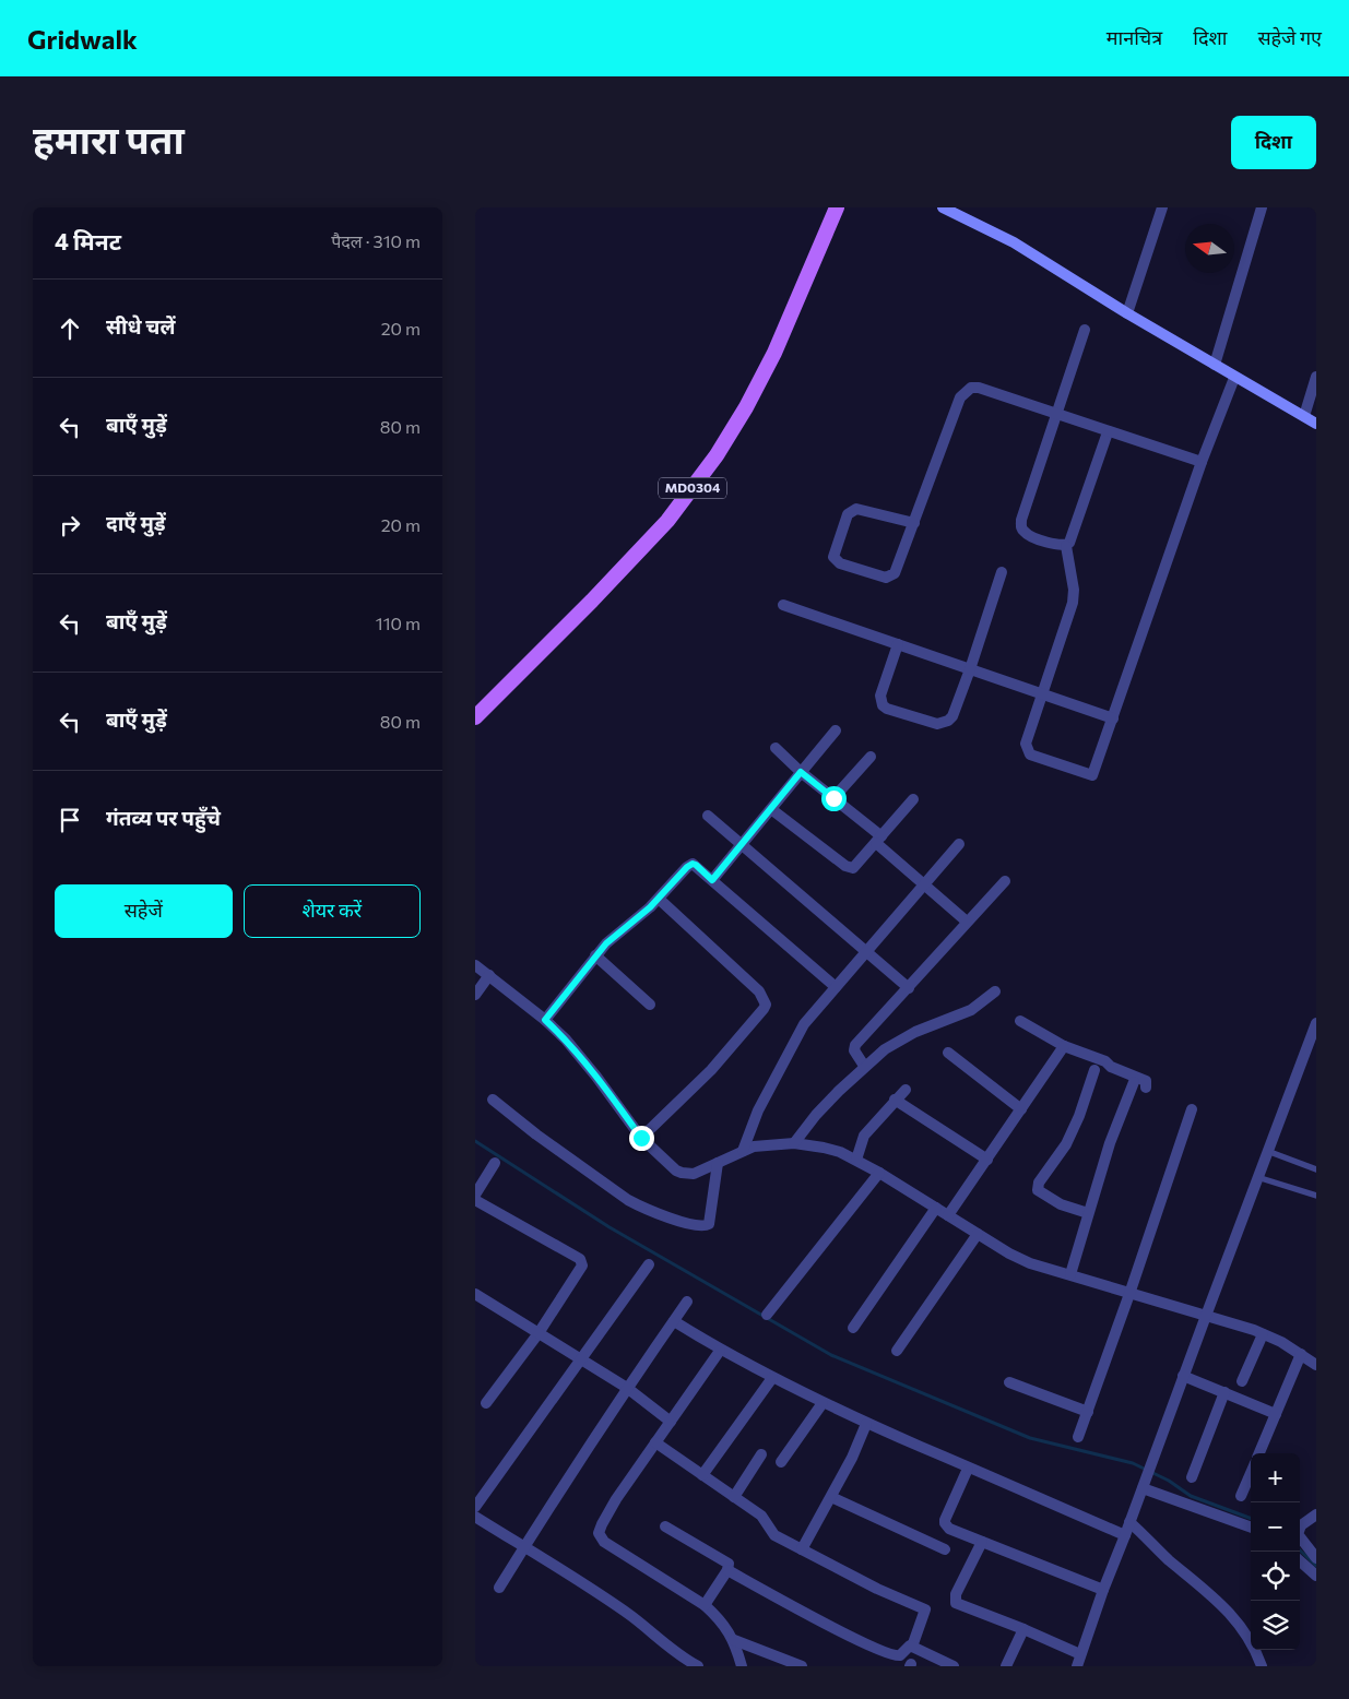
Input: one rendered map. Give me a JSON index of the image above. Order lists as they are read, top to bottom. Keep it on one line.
{"streets":{"main road":["MD0304"]},"north":"left","page":{"header":"Gridwalk","nav":["मानचित्र","दिशा","सहेजे गए"],"title":"हमारा पता","buttons":["दिशा",["सहेजें","शेयर करें"]],"heading":["4 मिनट","पैदल · 310 m"],"list":[["सीधे चलें","20 m"],["बाएँ मुड़ें","80 m"],["दाएँ मुड़ें","20 m"],["बाएँ मुड़ें","110 m"],["बाएँ मुड़ें","80 m"],"गंतव्य पर पहुँचे"],"map_buttons":["+","−"]}}
